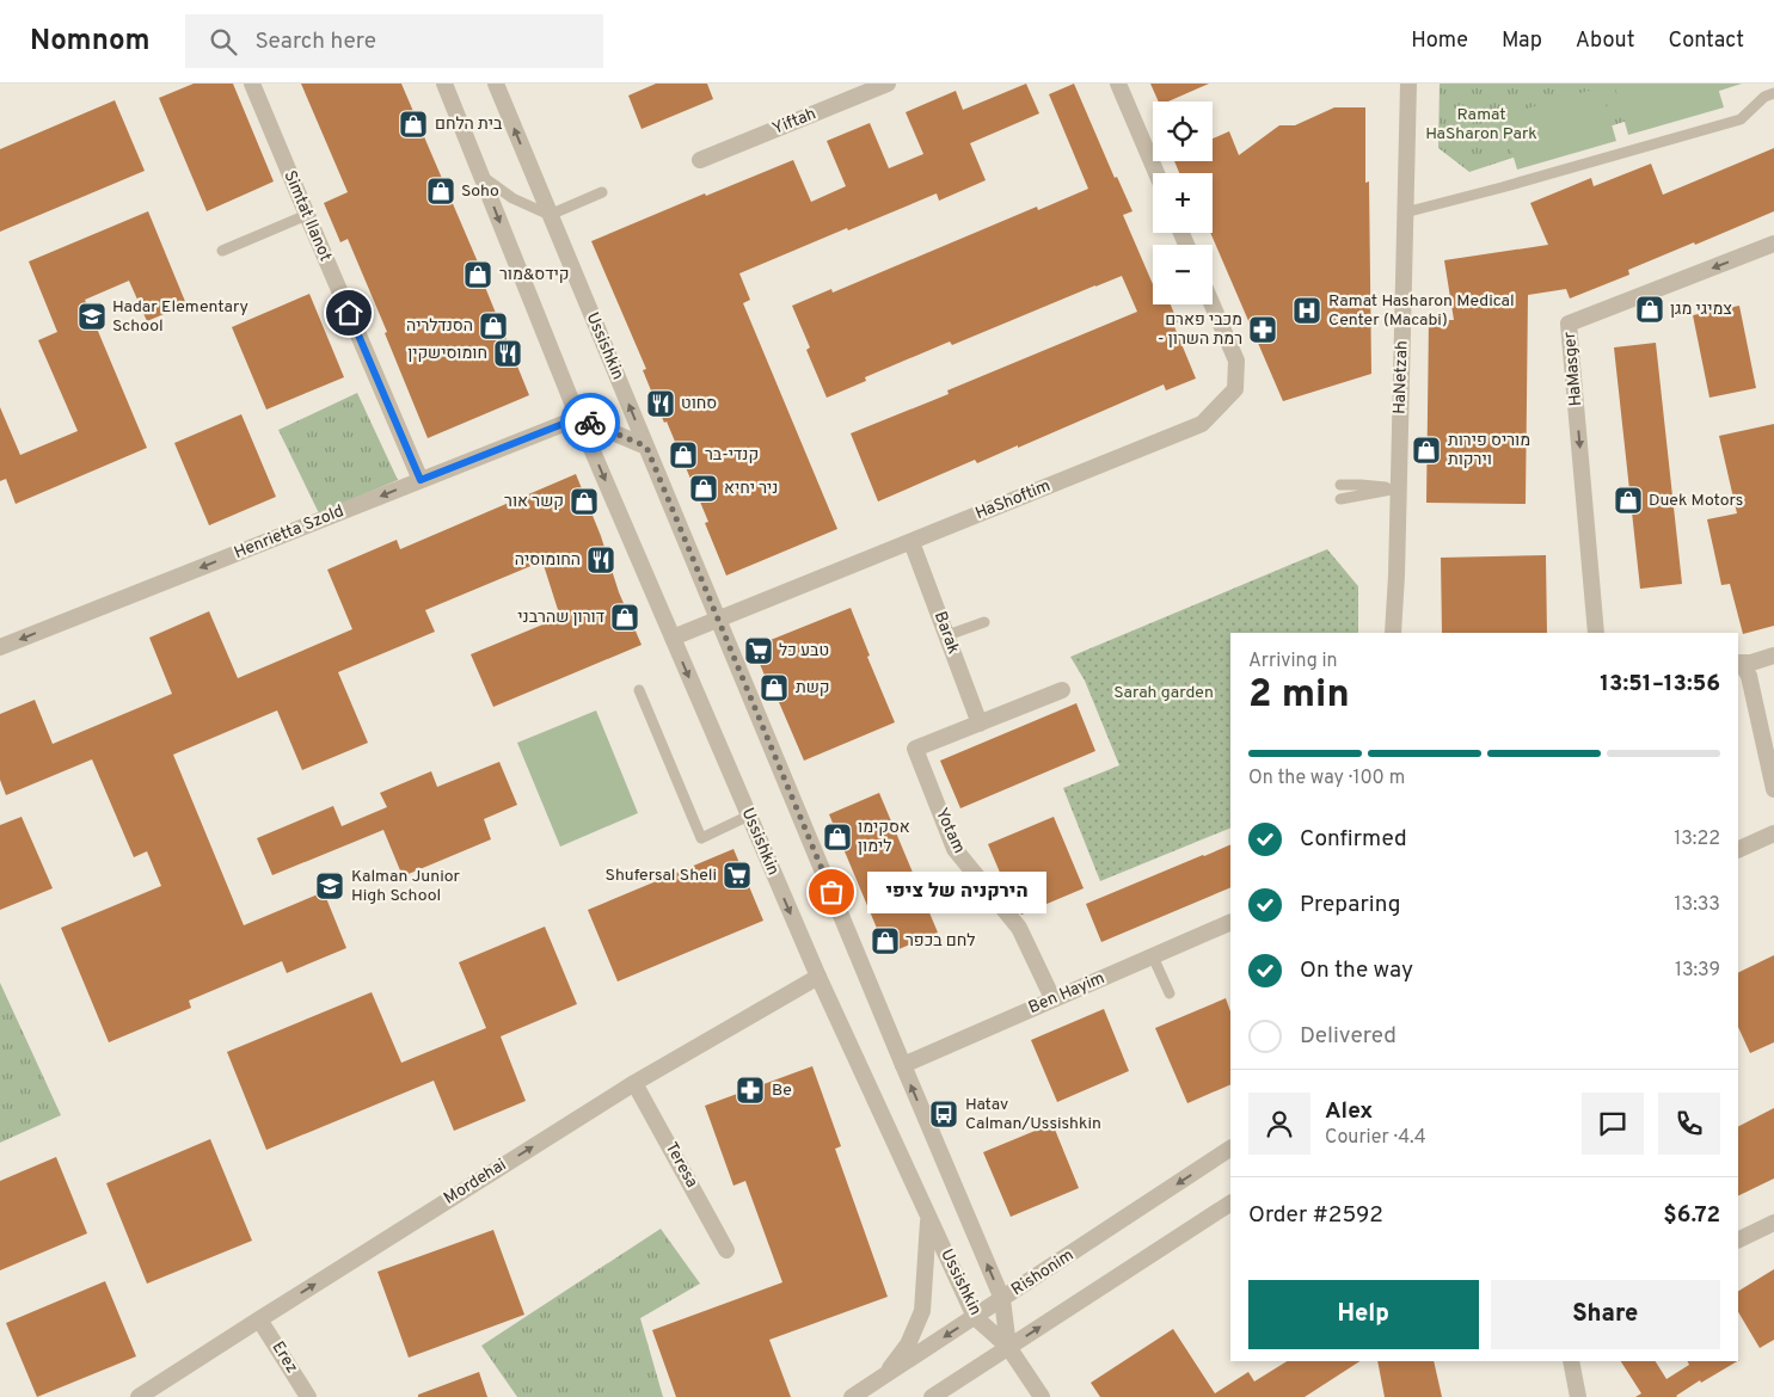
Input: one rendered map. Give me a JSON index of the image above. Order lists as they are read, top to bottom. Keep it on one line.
{"streets":{"street":["Yiftah","Simtat Ilanot","Ussishkin","HaMasger","HaNetzah","HaShoftim","Henrietta Szold","Barak","Yotam","Ben Hayim","Teresa","Mordehai","Rishonim","Erez"]},"crossings":[["Simtat Ilanot","Henrietta Szold"],["Ussishkin","HaShoftim"],["Ussishkin","Henrietta Szold"],["Ussishkin","Ben Hayim"],["Ussishkin","Mordehai"],["Ussishkin","Rishonim"],["HaShoftim","Barak"],["Barak","Yotam"],["Yotam","Ben Hayim"],["Teresa","Mordehai"],["Mordehai","Erez"]],"one_way":["HaMasger","Henrietta Szold","Mordehai"],"parks":["Ramat HaSharon Park","Sarah garden"],"places":{"shop":["בית הלחם","Soho","קידס&מור","צמיגי מגן","הסנדלריה","מוריס פירות וירקות","קנדי-בר","ניר יחיא","Duek Motors","קשר אור","דורון שהרבני","קשת","אסקימו לימון","לחם בכפר"],"hospital":["Ramat Hasharon Medical Center (Macabi)"],"school or university":["Hadar Elementary School","Kalman Junior High School"],"pharmacy":["מכבי פארם - רמת השרון","Be"],"restaurant":["חומוסישקין","סחוט","החומוסיה"],"supermarket":["טבע כל","Shufersal Sheli"],"other":["הירקניה של ציפי"],"bus stop":["Hatav Calman/Ussishkin"]},"page":{"header":"Nomnom","search":"Search here","nav":["Home","Map","About","Contact"],"map_buttons":["+","−"],"heading":["2 min","Arriving in","13:51–13:56"],"panel":["Alex","Courier · 4.4","Order #2592","$6.72"],"bar":"On the way · 100 m","list":[["Confirmed","13:22"],["Preparing","13:33"],["On the way","13:39"],"Delivered"],"bubble":"הירקניה של ציפי","buttons":["Help","Share"]}}
